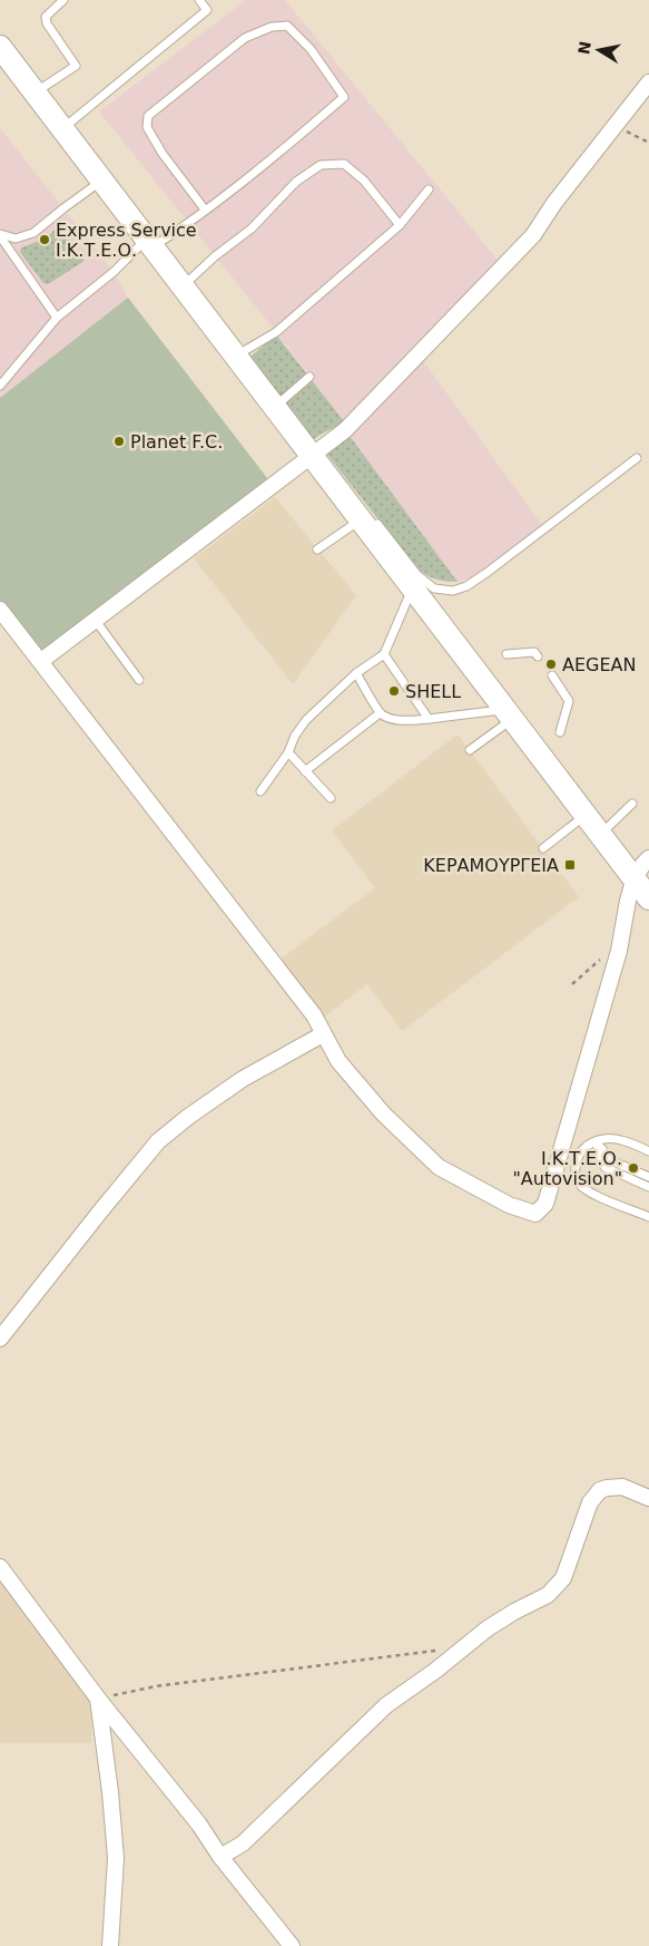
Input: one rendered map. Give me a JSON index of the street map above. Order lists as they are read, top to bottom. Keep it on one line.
{"places":{"other":["Express Service Ι.Κ.Τ.Ε.Ο.","Planet F.C.","AEGEAN","SHELL","I.Κ.Τ.Ε.Ο. \"Autovision\""],"transit":["ΚΕΡΑΜΟΥΡΓΕΙΑ"]},"north":"left"}
